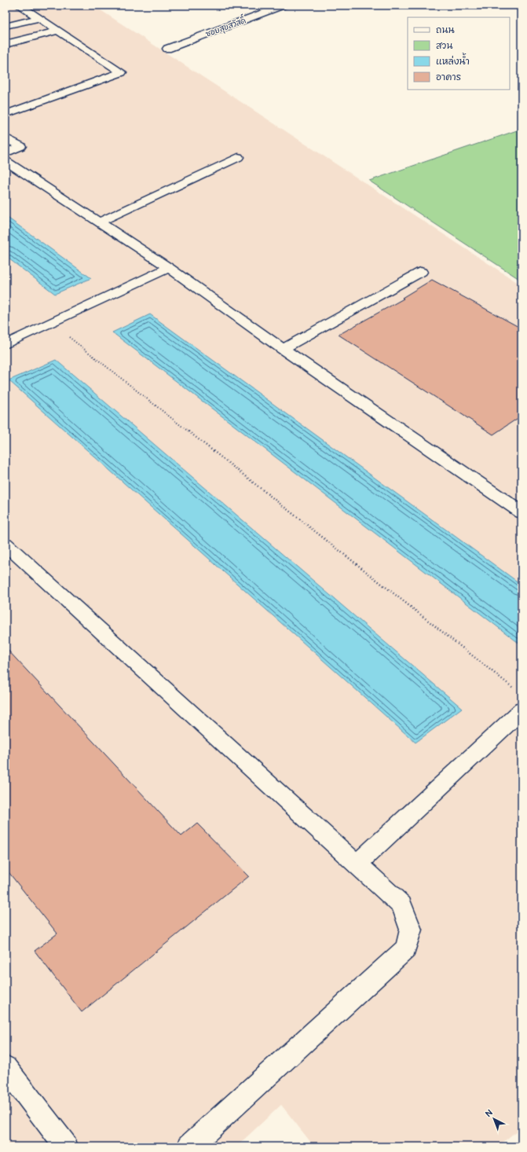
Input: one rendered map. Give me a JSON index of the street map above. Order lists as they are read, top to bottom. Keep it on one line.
{"streets":{"street":["ซอยสุขสวัสดิ์"]},"legend":["ถนน","สวน","แหล่งน้ำ","อาคาร"],"north":"top left"}
